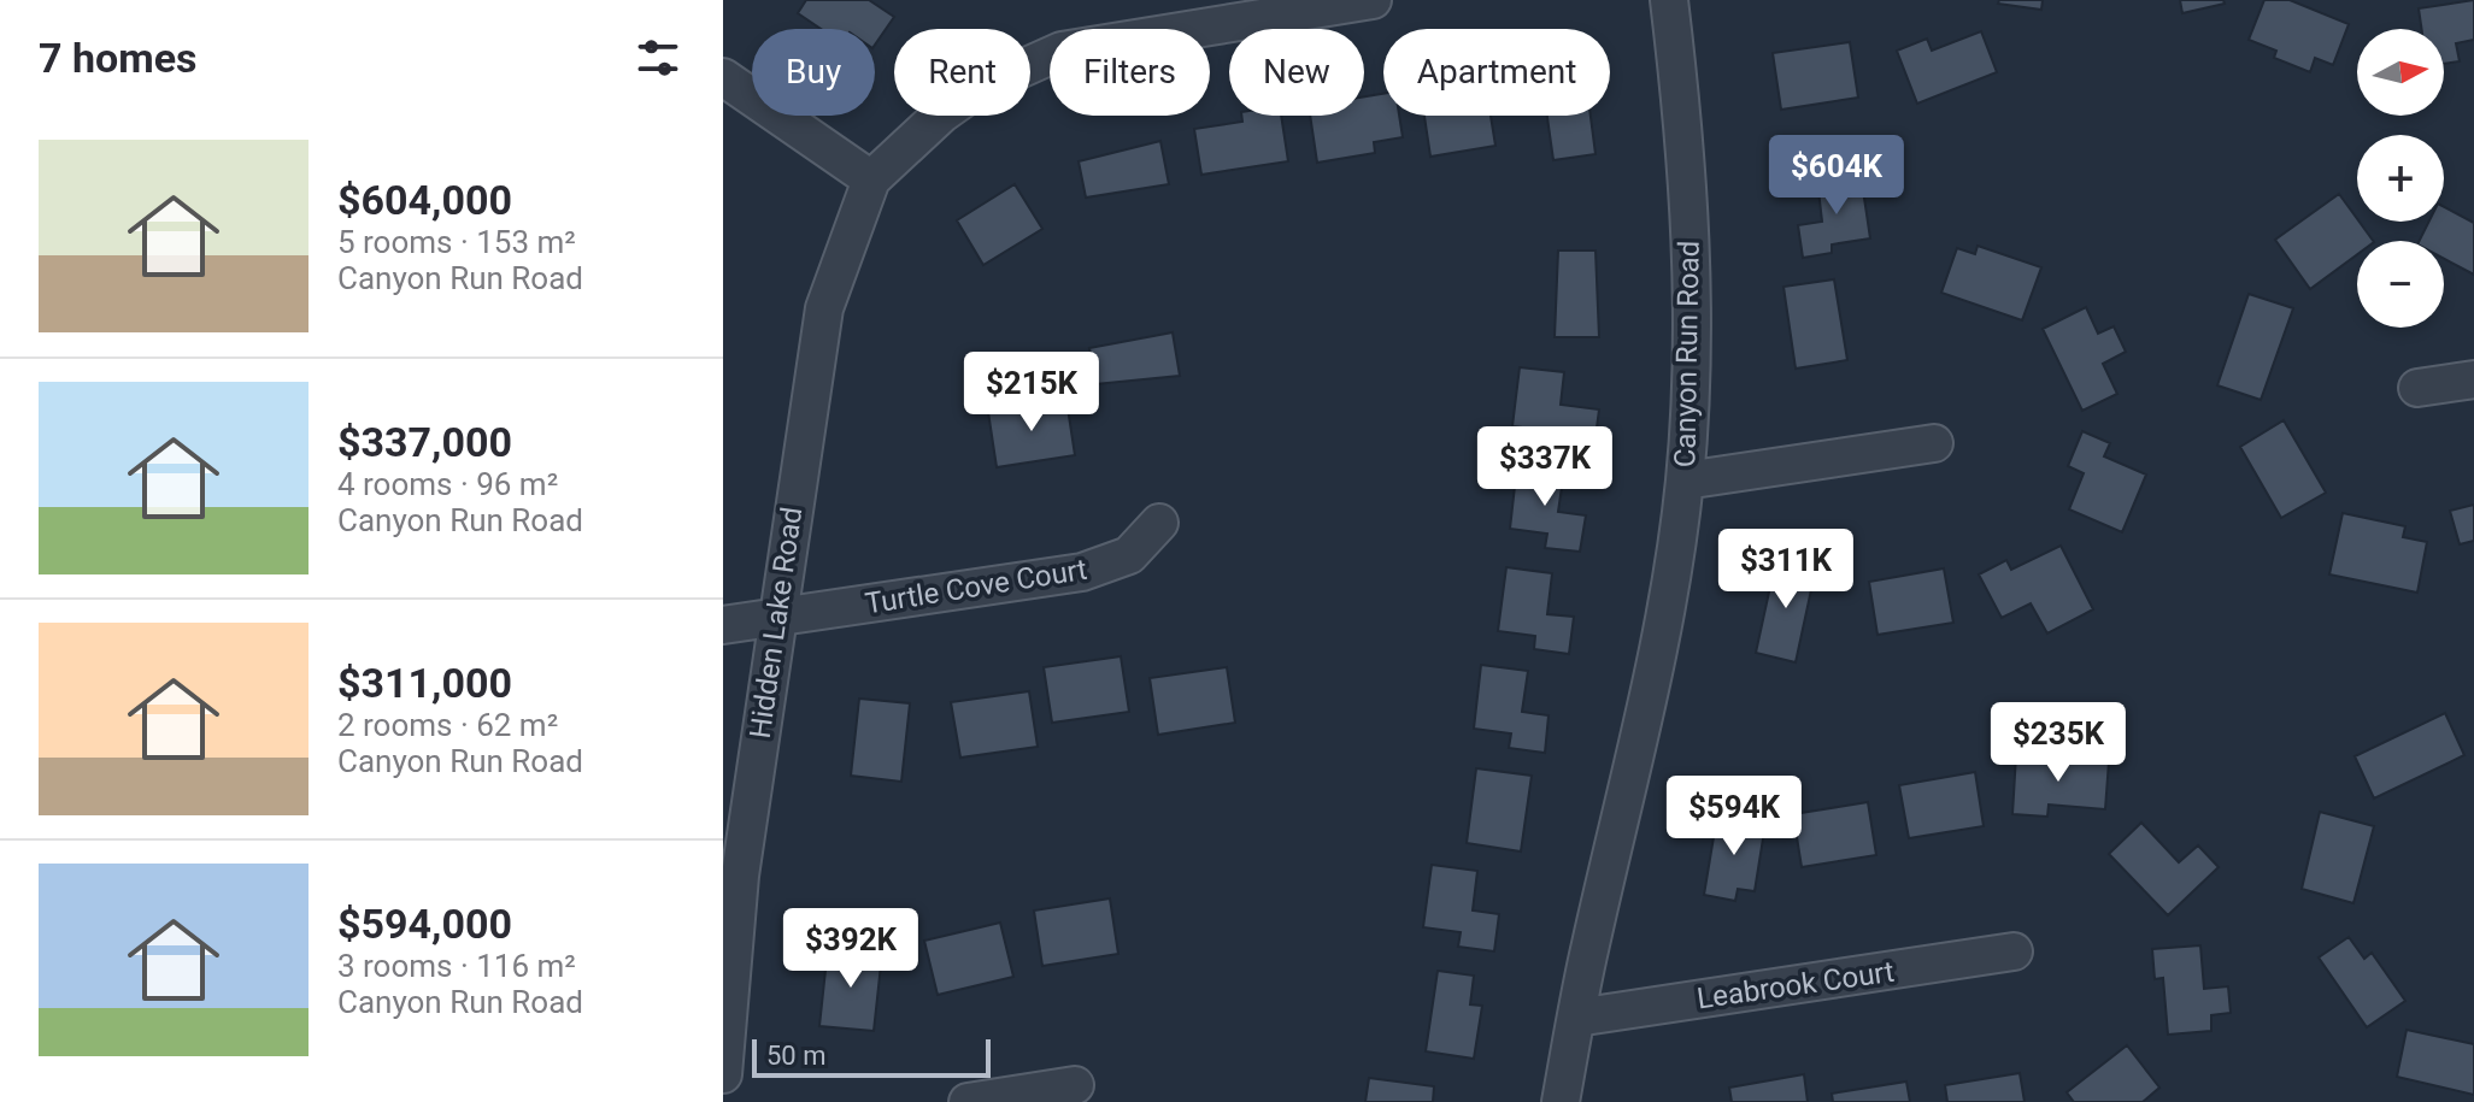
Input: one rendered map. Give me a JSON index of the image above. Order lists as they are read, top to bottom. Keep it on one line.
{"streets":{"street":["Canyon Run Road","Turtle Cove Court","Hidden Lake Road","Leabrook Court"]},"crossings":[["Canyon Run Road","Leabrook Court"],["Turtle Cove Court","Hidden Lake Road"]],"scale_bar":"50 m","north":"right","page":{"heading":"7 homes","map_buttons":["+","−"],"chip":["Buy","Rent","Filters","New","Apartment"],"list":[{"name":"$604,000","note":"5 rooms · 153 m² · Canyon Run Road"},{"name":"$337,000","note":"4 rooms · 96 m² · Canyon Run Road"},{"name":"$311,000","note":"2 rooms · 62 m² · Canyon Run Road"},{"name":"$594,000","note":"3 rooms · 116 m² · Canyon Run Road"}],"price":["$604K","$215K","$337K","$311K","$235K","$594K","$392K"],"scale":"50 m"}}
